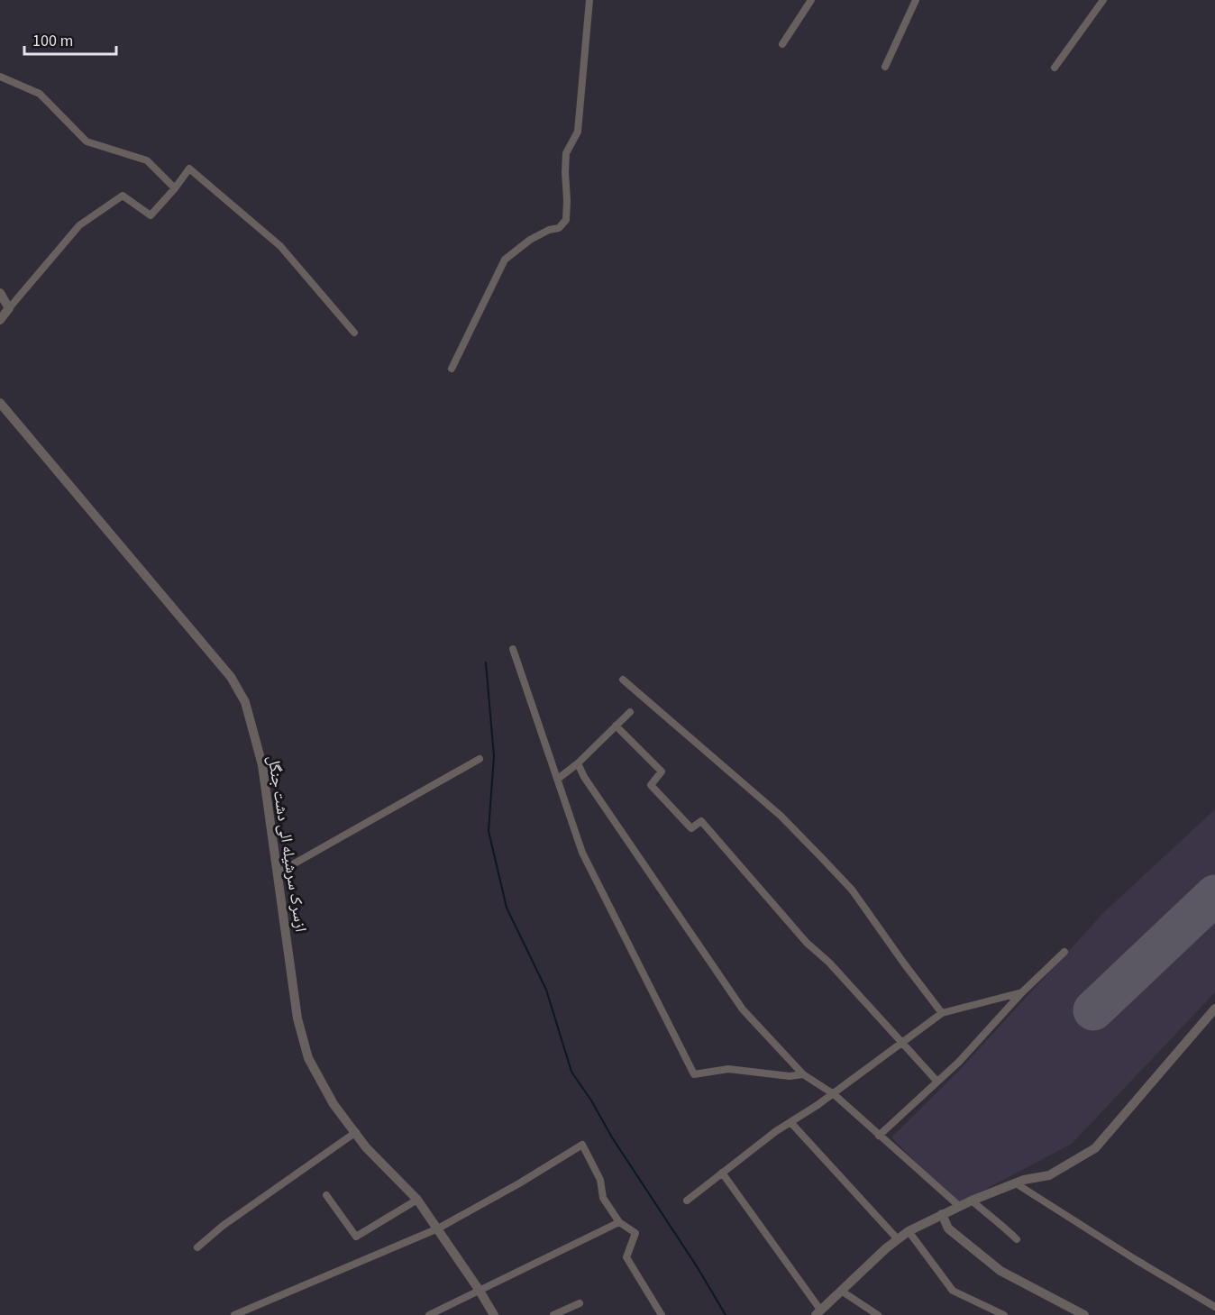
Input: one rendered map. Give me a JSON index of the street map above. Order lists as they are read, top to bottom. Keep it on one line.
{"streets":{"street":["ازسرک سرشیله الی دشت جنگل"]},"scale_bar":"100 m"}
